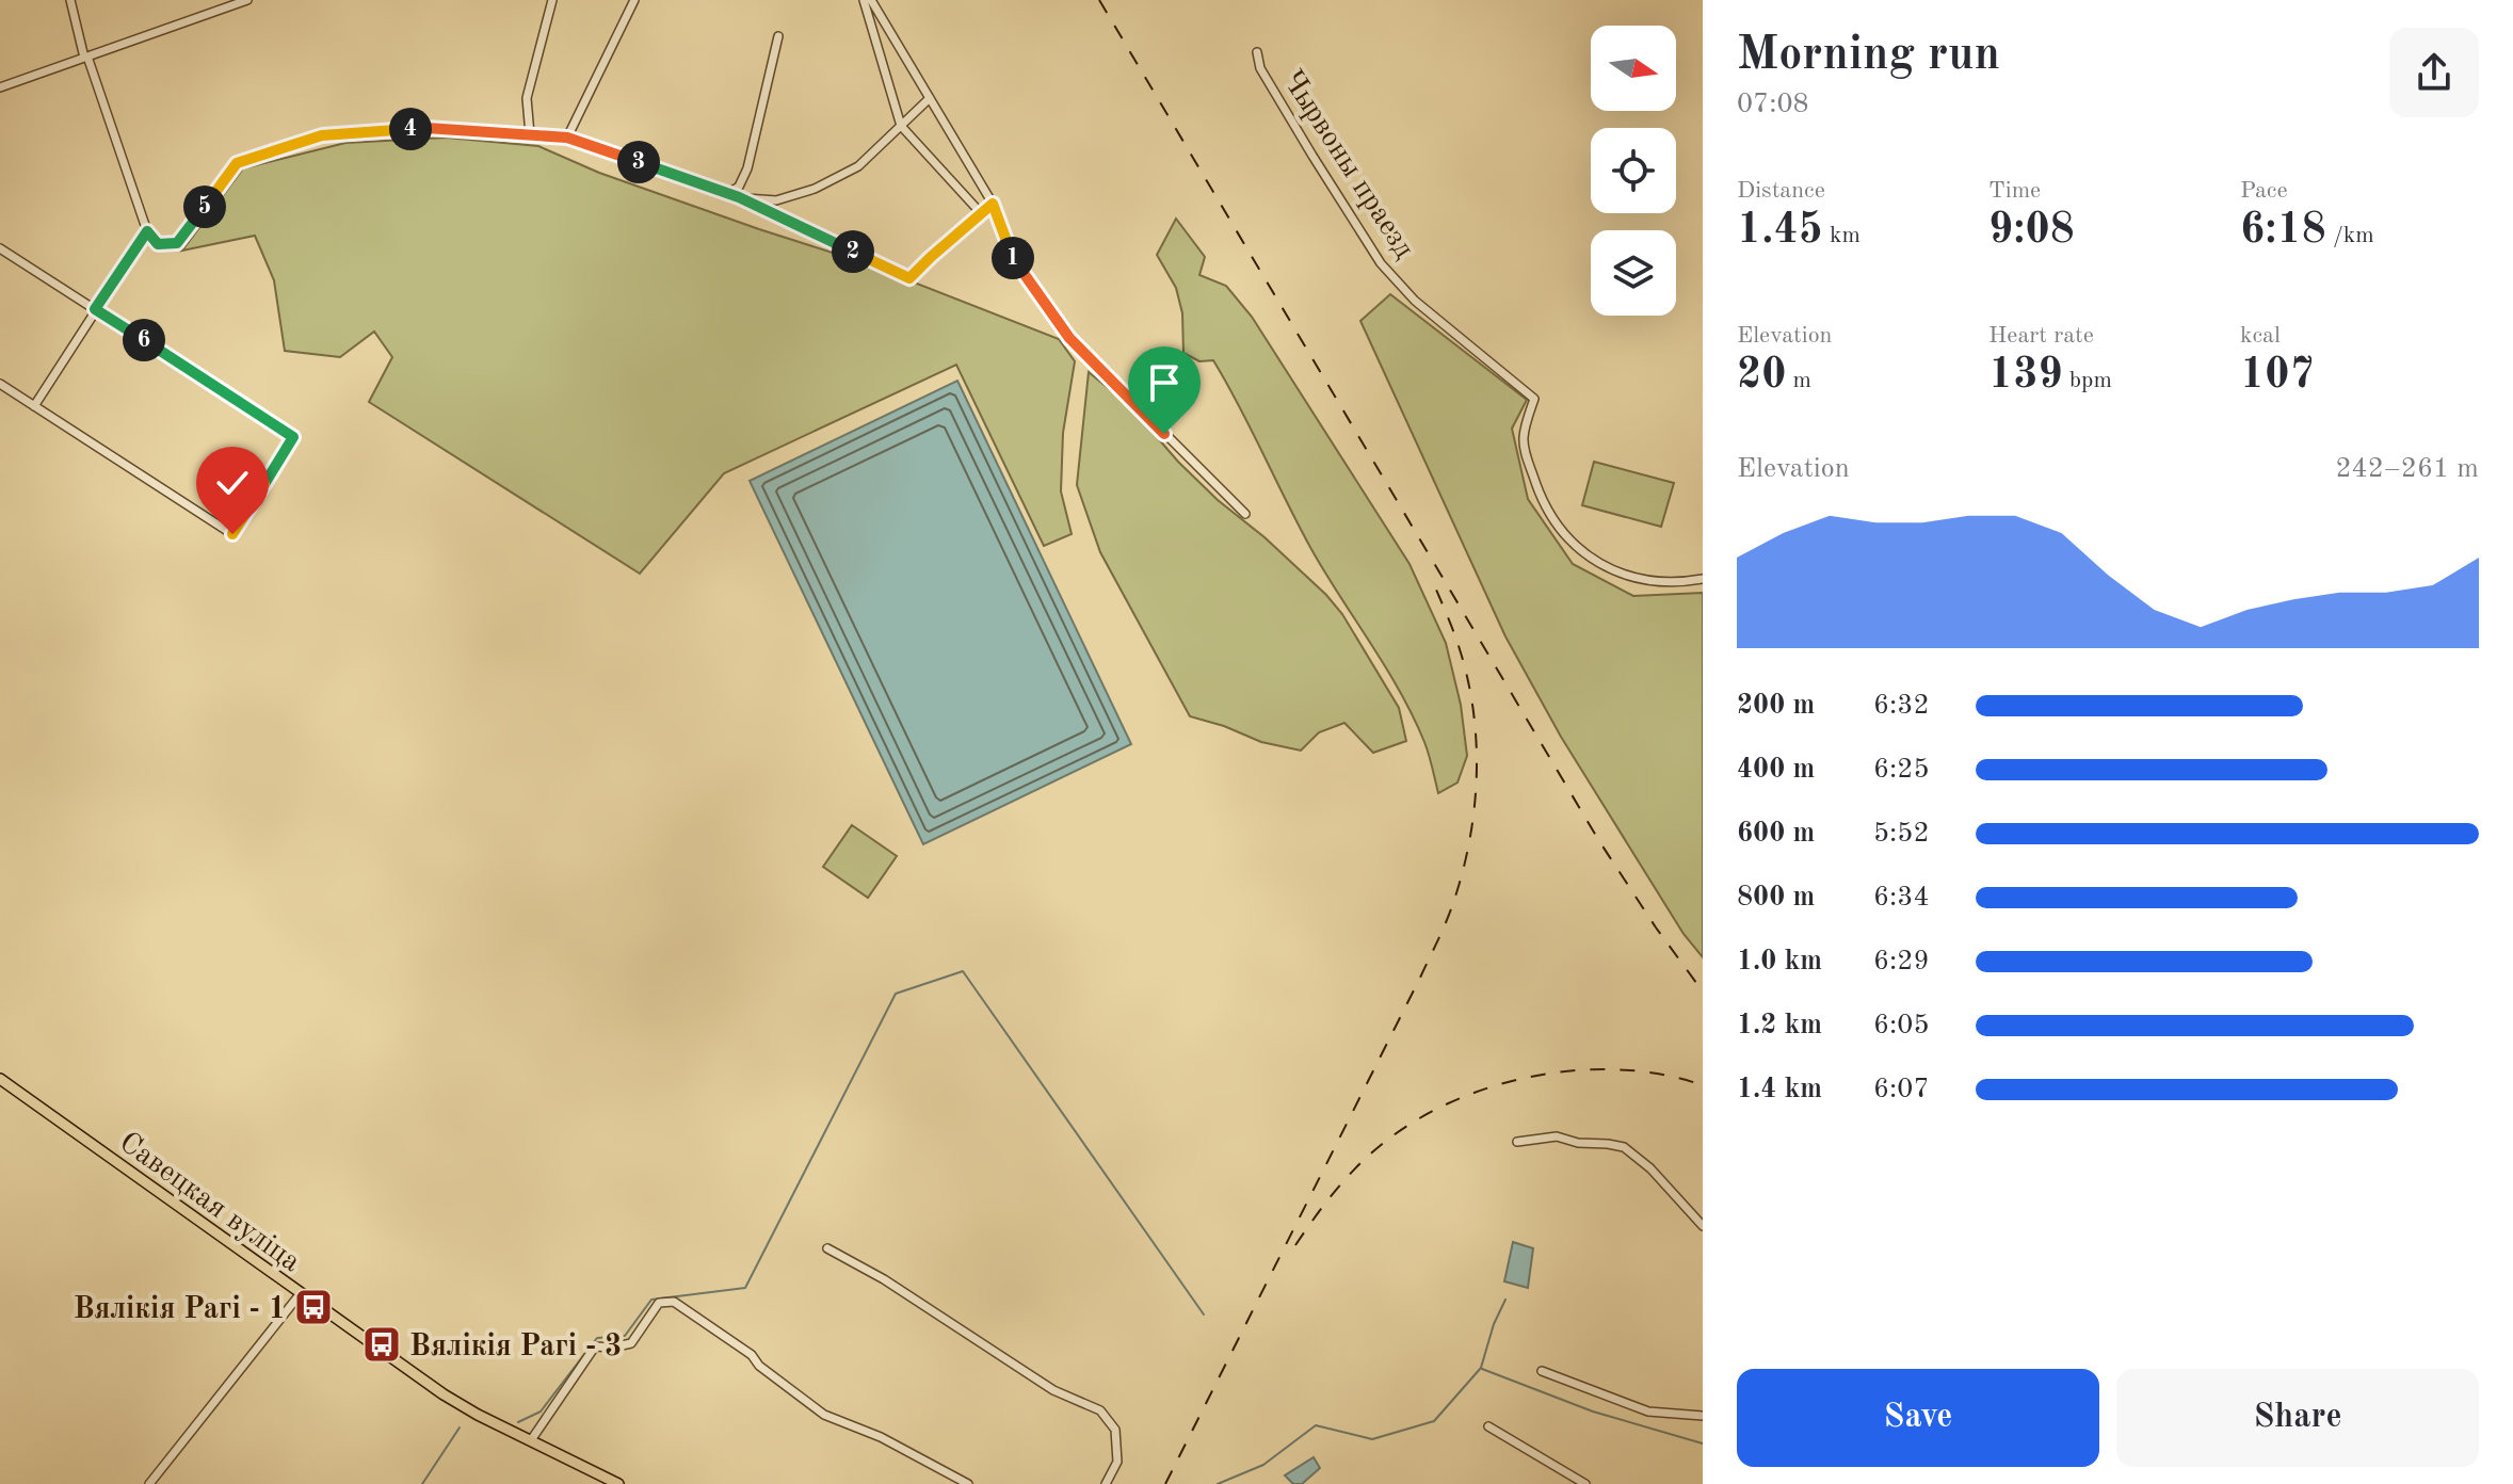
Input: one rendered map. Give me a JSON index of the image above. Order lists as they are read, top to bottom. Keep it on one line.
{"streets":{"main road":["Савецкая вуліца"],"street":["Чырвоны праезд"]},"places":{"bus stop":["Вялікія Рагі - 1","Вялікія Рагі - 3"]},"north":"right","page":{"heading":["Morning run","07:08"],"pins":["4","3","5","2","1","6"],"stats":[["Distance","1.45 km"],["Time","9:08"],["Pace","6:18 /km"],["Elevation","20 m"],["Heart rate","139 bpm"],["kcal","107"]],"chart":["Elevation","242–261 m"],"list":[{"name":"200 m","note":"6:32"},{"name":"400 m","note":"6:25"},{"name":"600 m","note":"5:52"},{"name":"800 m","note":"6:34"},{"name":"1.0 km","note":"6:29"},{"name":"1.2 km","note":"6:05"},{"name":"1.4 km","note":"6:07"}],"buttons":["Save","Share"]}}
